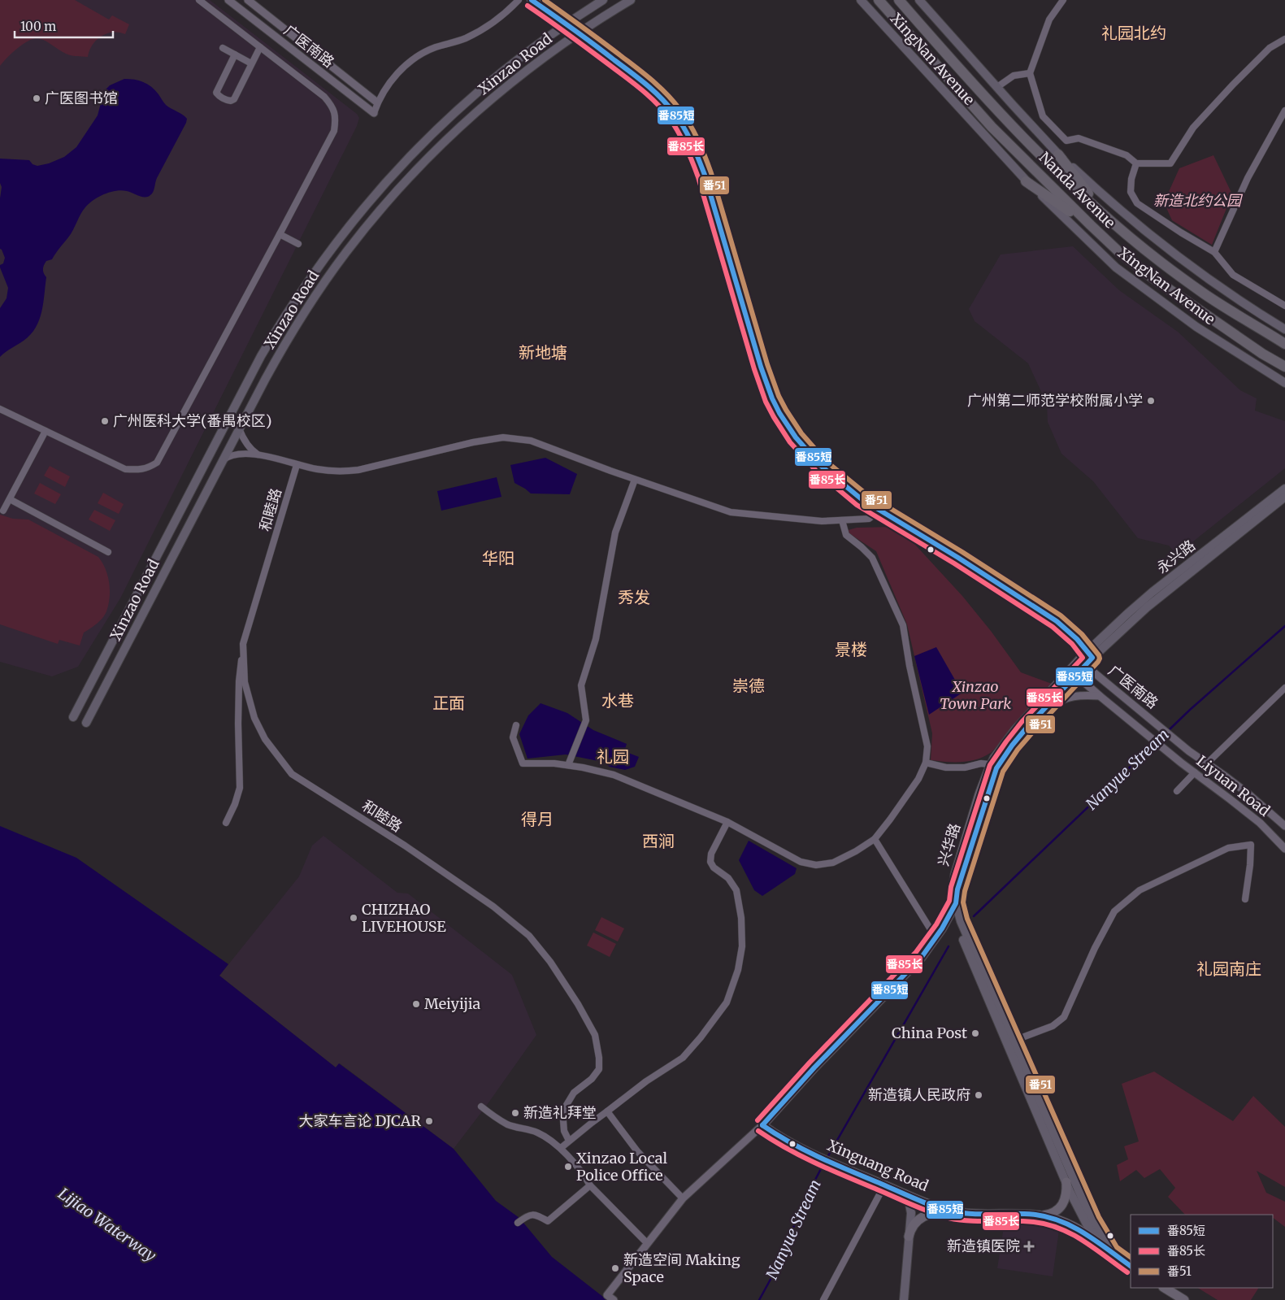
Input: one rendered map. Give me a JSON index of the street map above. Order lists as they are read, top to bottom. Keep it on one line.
{"streets":{"highway":["Nanda Avenue"],"main road":["XingNan Avenue","Xinzao Road","永兴路","兴华路","Xinguang Road"],"street":["广医南路","和睦路","Liyuan Road"]},"crossings":[["广医南路","Liyuan Road"],["广医南路","兴华路"],["永兴路","兴华路"]],"districts":["礼园北约","新地塘","华阳","秀发","景楼","崇德","水巷","正面","礼园","得月","西涧","礼园南庄"],"water":["Nanyue Stream","Lijiao Waterway"],"parks":["新造北约公园","Xinzao Town Park"],"places":{"other":["广医图书馆","广州第二师范学校附属小学","广州医科大学(番禺校区)","CHIZHAO LIVEHOUSE","Meiyijia","China Post","新造镇人民政府","新造礼拜堂","大家车言论 DJCAR","Xinzao Local Police Office","新造空间 Making Space"],"health":["新造镇医院"]},"lines":["transit line 番85短","transit line 番51","transit line 番85长"],"legend":["番85短","番85长","番51"],"scale_bar":"100 m"}
